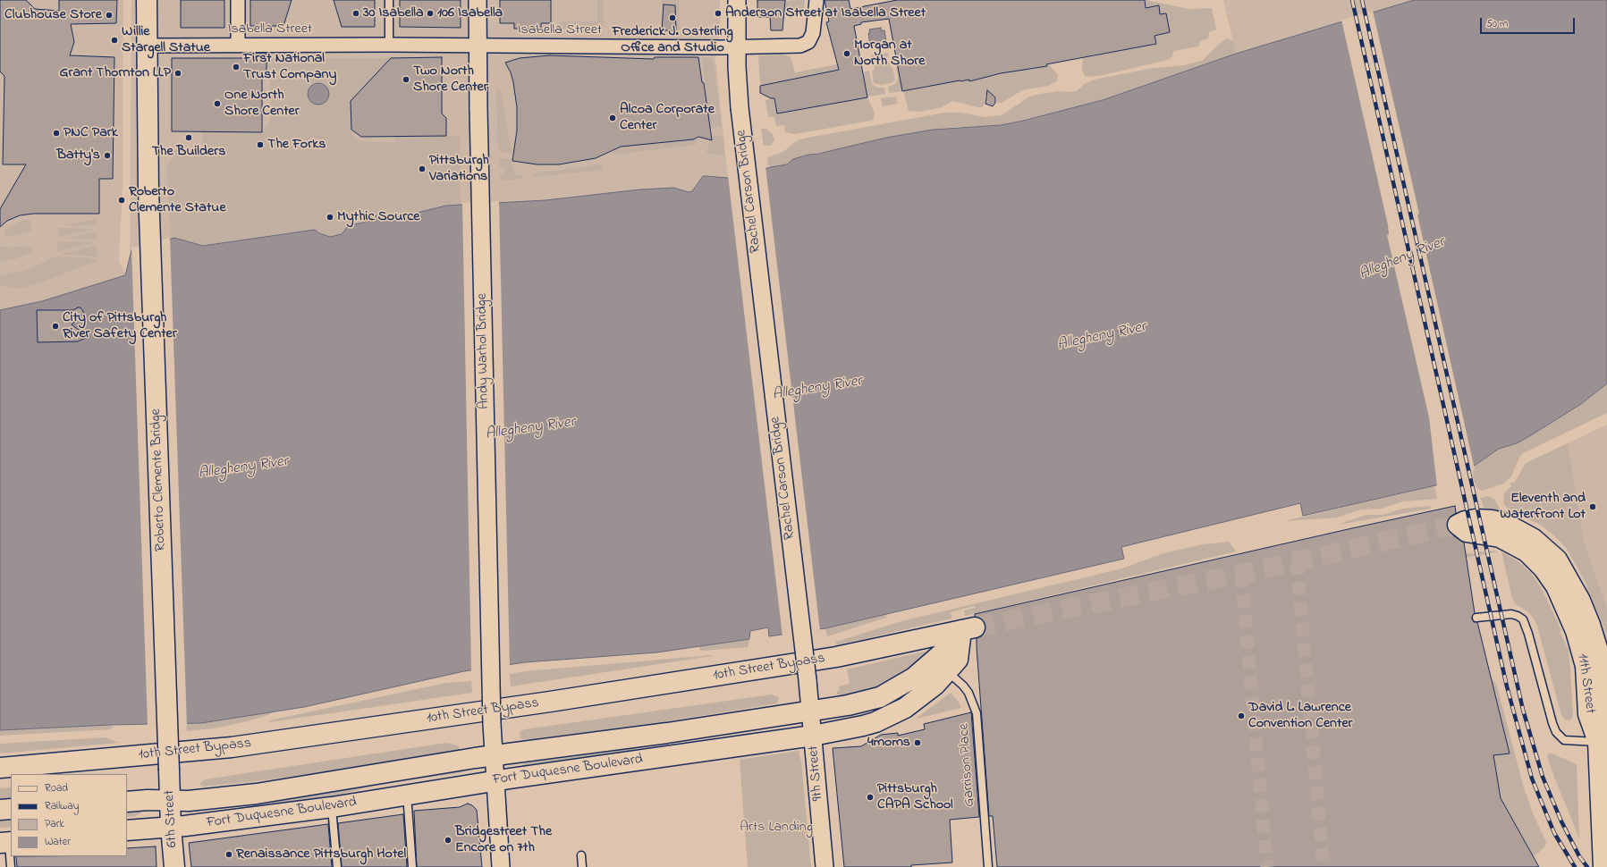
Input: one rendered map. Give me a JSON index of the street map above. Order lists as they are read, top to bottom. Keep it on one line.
{"streets":{"main road":["Roberto Clemente Bridge","10th Street Bypass","11th Street","Fort Duquesne Boulevard","6th Street"],"street":["Isabella Street","Rachel Carson Bridge","Andy Warhol Bridge","9th Street"],"lane":["Garrison Place"]},"crossings":[["Isabella Street","Rachel Carson Bridge"],["Isabella Street","Andy Warhol Bridge"],["Isabella Street","Roberto Clemente Bridge"],["Rachel Carson Bridge","9th Street"],["Andy Warhol Bridge","Fort Duquesne Boulevard"],["Roberto Clemente Bridge","6th Street"],["10th Street Bypass","Fort Duquesne Boulevard"],["Garrison Place","Fort Duquesne Boulevard"],["Fort Duquesne Boulevard","9th Street"],["Fort Duquesne Boulevard","6th Street"]],"water":["Allegheny River"],"parks":["Arts Landing"],"places":["30 Isabella","106 Isabella","Anderson Street at Isabella Street","Clubhouse Store","Frederick J. Osterling Office and Studio","Willie Stargell Statue","Morgan at North Shore","First National Trust Company","Grant Thornton LLP","Two North Shore Center","One North Shore Center","Alcoa Corporate Center","PNC Park","The Builders","The Forks","Batty's","Pittsburgh Variations","Roberto Clemente Statue","Mythic Source","City of Pittsburgh River Safety Center","Eleventh and Waterfront Lot","David L. Lawrence Convention Center","4moms","Pittsburgh CAPA School","Bridgestreet The Encore on 7th","Renaissance Pittsburgh Hotel"],"legend":["Road","Railway","Park","Water"],"scale_bar":"50 m"}
